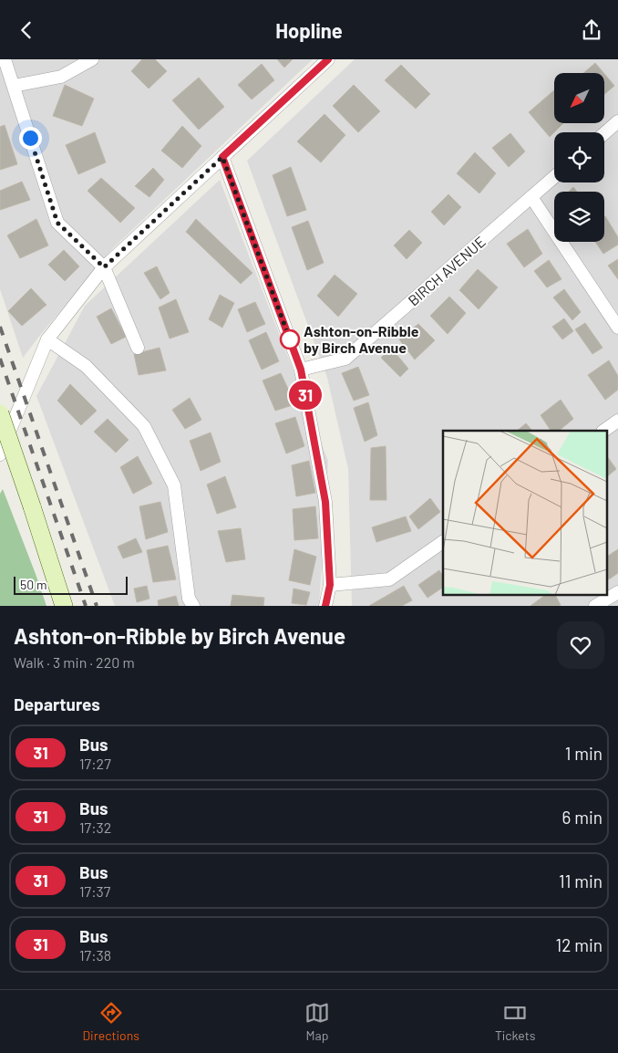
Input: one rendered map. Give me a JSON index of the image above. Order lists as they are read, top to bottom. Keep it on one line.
{"streets":{"street":["BIRCH AVENUE"]},"places":["Ashton-on-Ribble by Birch Avenue"],"lines":["bus line 31"],"scale_bar":"50 m","north":"bottom left","page":{"header":"Hopline","on_map":"31","scale":"50 m","heading":[["Ashton-on-Ribble by Birch Avenue","Walk · 3 min · 220 m"],"Departures"],"list":[{"mark":"31","name":"Bus","note":"17:27","value":"1 min"},{"mark":"31","name":"Bus","note":"17:32","value":"6 min"},{"mark":"31","name":"Bus","note":"17:37","value":"11 min"},{"mark":"31","name":"Bus","note":"17:38","value":"12 min"}],"tabs":["Directions","Map","Tickets"]}}
